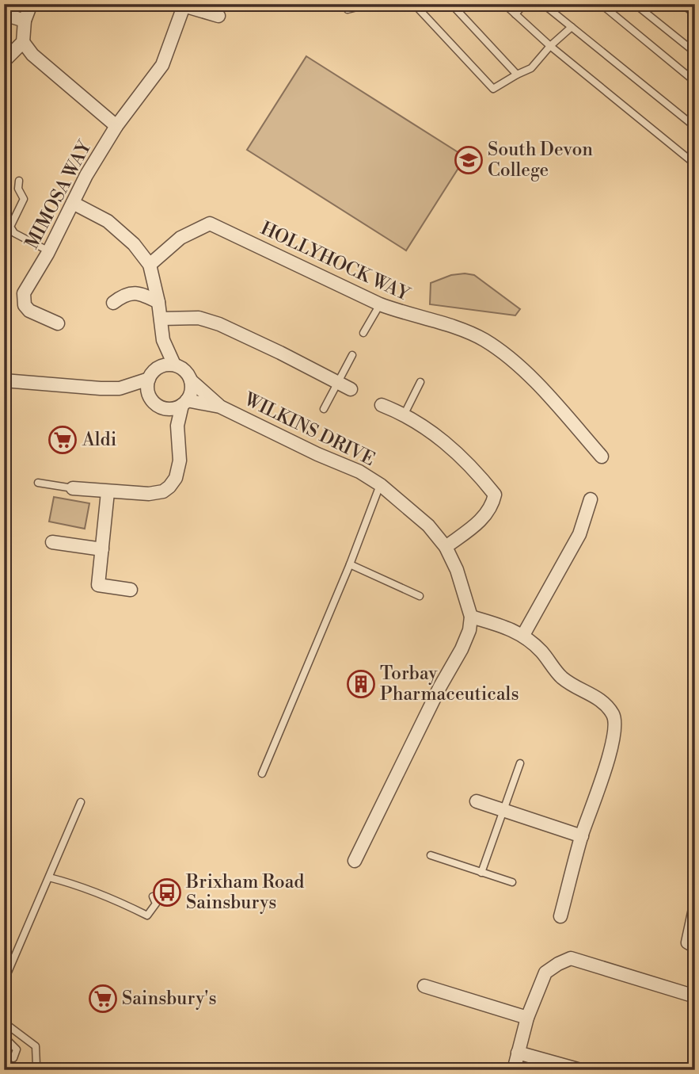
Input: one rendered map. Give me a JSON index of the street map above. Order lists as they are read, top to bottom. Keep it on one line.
{"streets":{"street":["MIMOSA WAY","HOLLYHOCK WAY","WILKINS DRIVE"]},"places":{"school or university":["South Devon College"],"supermarket":["Aldi","Sainsbury's"],"building":["Torbay Pharmaceuticals"],"bus stop":["Brixham Road Sainsburys"]}}
